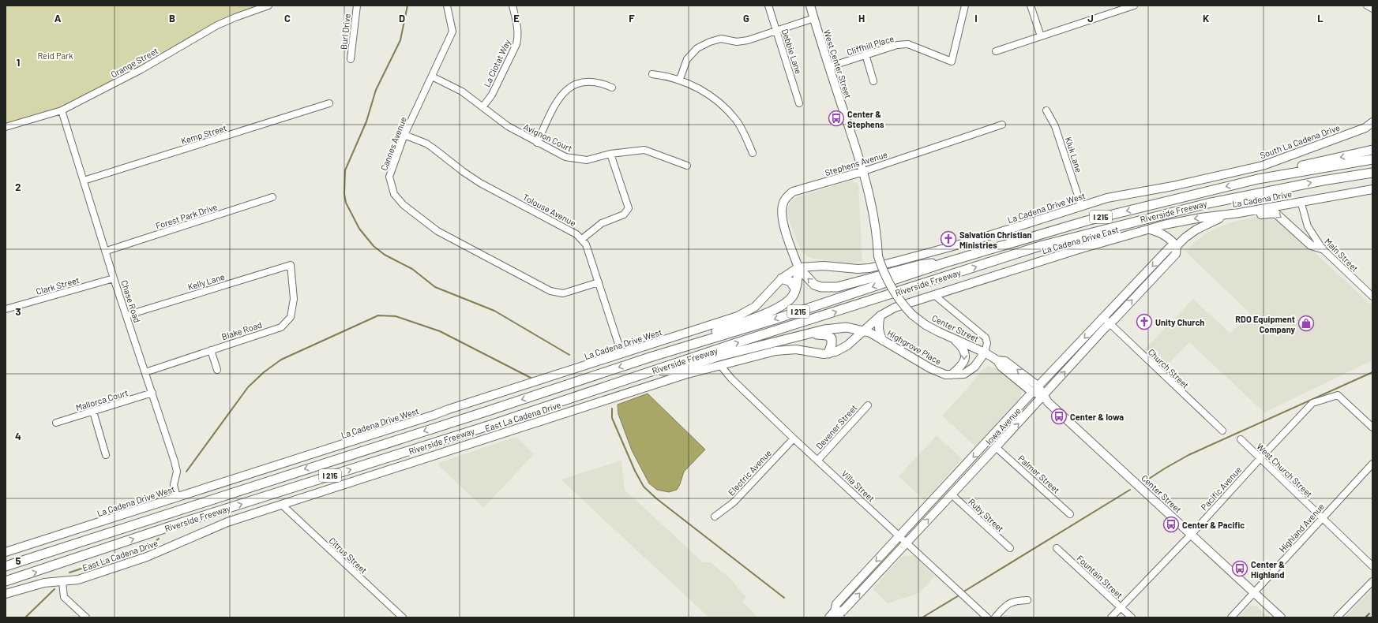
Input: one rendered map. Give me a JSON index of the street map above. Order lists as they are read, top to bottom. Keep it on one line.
{"streets":{"highway":["Riverside Freeway","I 215"],"main road":["West Center Street","South La Cadena Drive","Stephens Avenue","La Cadena Drive","La Cadena Drive West","La Cadena Drive East","Center Street","Highgrove Place","East La Cadena Drive","Iowa Avenue"],"street":["Burl Drive","Cliffhill Place","Debbie Lane","Orange Street","La Ciotat Way","Kemp Street","Avignon Court","Cannes Avenue","Kluk Lane","Tolouse Avenue","Forest Park Drive","Main Street","Kelly Lane","Clark Street","Chase Road","Blake Road","Church Street","Mallorca Court","Devener Street","West Church Street","Electric Avenue","Palmer Street","Villa Street","Pacific Avenue","Ruby Street","Highland Avenue","Citrus Street","Fountain Street"]},"crossings":[["Cliffhill Place","West Center Street"],["Orange Street","Chase Road"],["La Ciotat Way","Avignon Court"],["West Center Street","Stephens Avenue"],["West Center Street","Center Street"],["Kemp Street","Chase Road"],["Avignon Court","Cannes Avenue"],["South La Cadena Drive","La Cadena Drive West"],["Cannes Avenue","Tolouse Avenue"],["Kluk Lane","La Cadena Drive West"],["Stephens Avenue","La Cadena Drive West"],["La Cadena Drive","La Cadena Drive East"],["La Cadena Drive","Main Street"],["La Cadena Drive","Iowa Avenue"],["La Cadena Drive West","Chase Road"],["Forest Park Drive","Chase Road"],["La Cadena Drive East","Center Street"],["La Cadena Drive East","Highgrove Place"],["La Cadena Drive East","East La Cadena Drive"],["La Cadena Drive East","Iowa Avenue"],["La Cadena Drive East","Villa Street"],["Kelly Lane","Chase Road"],["Kelly Lane","Blake Road"],["Clark Street","Chase Road"],["Chase Road","Blake Road"],["Chase Road","Mallorca Court"],["Center Street","Highgrove Place"],["Center Street","Iowa Avenue"],["Center Street","Pacific Avenue"],["Center Street","Highland Avenue"],["Church Street","Iowa Avenue"],["East La Cadena Drive","Citrus Street"],["Iowa Avenue","Palmer Street"],["Iowa Avenue","Villa Street"],["Iowa Avenue","Ruby Street"],["Devener Street","Villa Street"],["West Church Street","Pacific Avenue"],["West Church Street","Highland Avenue"],["Electric Avenue","Villa Street"],["Pacific Avenue","Fountain Street"]],"parks":["Reid Park"],"places":{"bus stop":["Center & Stephens","Center & Iowa","Center & Pacific","Center & Highland"],"church":["Salvation Christian Ministries","Unity Church"],"shop":["RDO Equipment Company"]},"grid":{"columns":["A","B","C","D","E","F","G","H","I","J","K","L"],"rows":["1","2","3","4","5"]}}
